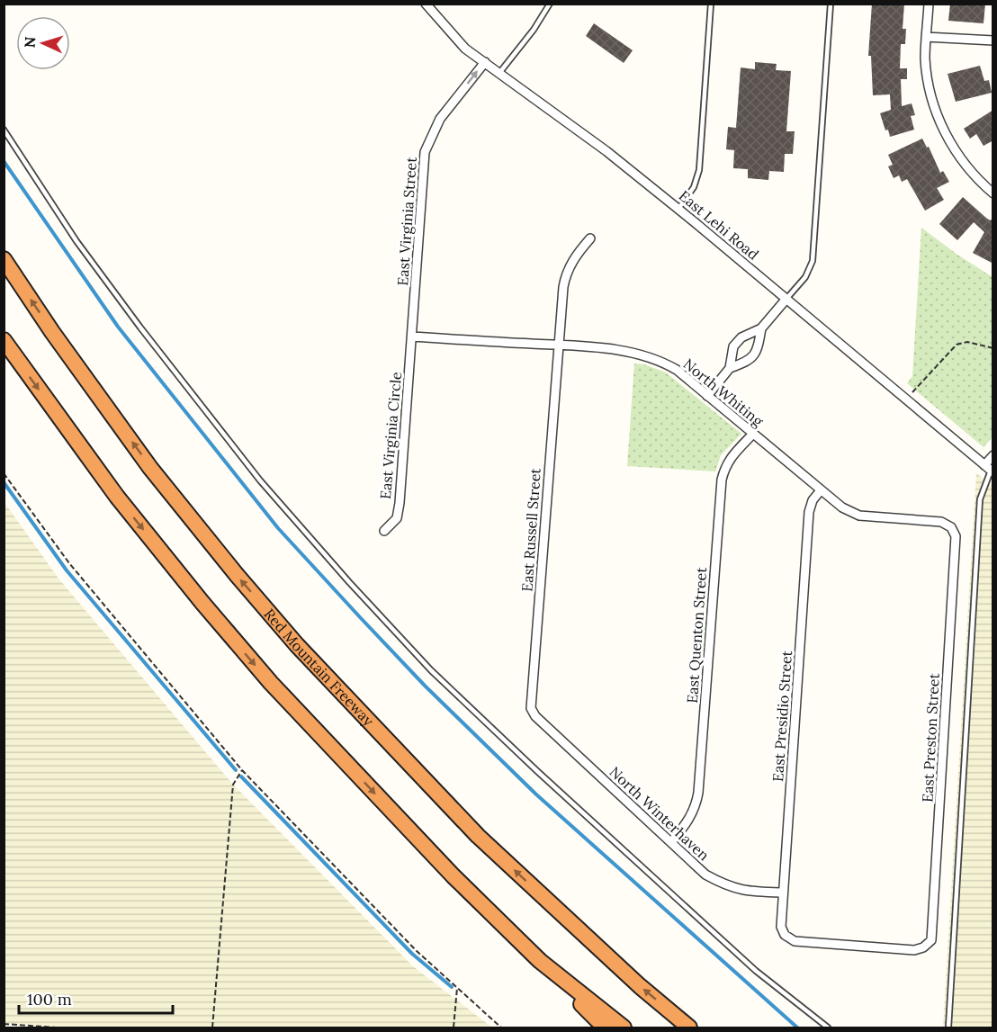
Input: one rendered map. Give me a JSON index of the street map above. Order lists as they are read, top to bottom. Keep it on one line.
{"streets":{"highway":["Red Mountain Freeway"],"street":["East Virginia Street","East Lehi Road","North Whiting","East Virginia Circle","East Russell Street","East Quenton Street","East Presidio Street","East Preston Street","North Winterhaven"]},"crossings":[["East Virginia Street","East Lehi Road"],["East Virginia Street","North Whiting"],["East Virginia Street","East Virginia Circle"],["North Whiting","East Virginia Circle"],["North Whiting","East Russell Street"],["North Whiting","East Quenton Street"],["North Whiting","East Presidio Street"],["North Whiting","East Preston Street"],["East Russell Street","North Winterhaven"],["East Quenton Street","North Winterhaven"],["East Presidio Street","East Preston Street"],["East Presidio Street","North Winterhaven"]],"one_way":["East Virginia Street"],"scale_bar":"100 m","north":"left"}
